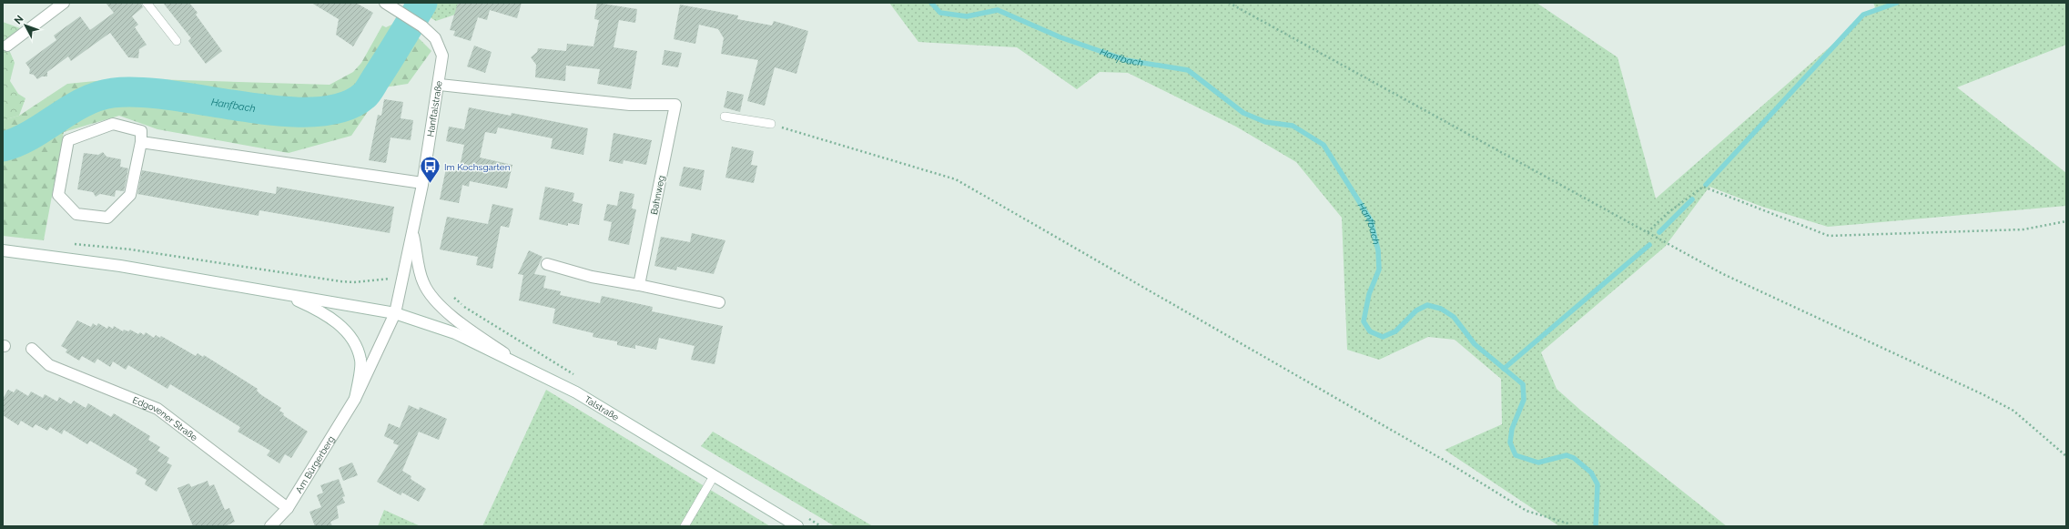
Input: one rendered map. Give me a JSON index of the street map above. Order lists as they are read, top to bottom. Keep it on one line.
{"streets":{"street":["Hanftalstraße","Bahnweg","Talstraße","Edgovener Straße","Am Bürgerberg"]},"crossings":[["Hanftalstraße","Bahnweg"],["Hanftalstraße","Talstraße"],["Hanftalstraße","Am Bürgerberg"],["Talstraße","Am Bürgerberg"],["Edgovener Straße","Am Bürgerberg"]],"water":["Hanfbach"],"places":{"bus stop":["Im Kochsgarten"]},"north":"top left"}
